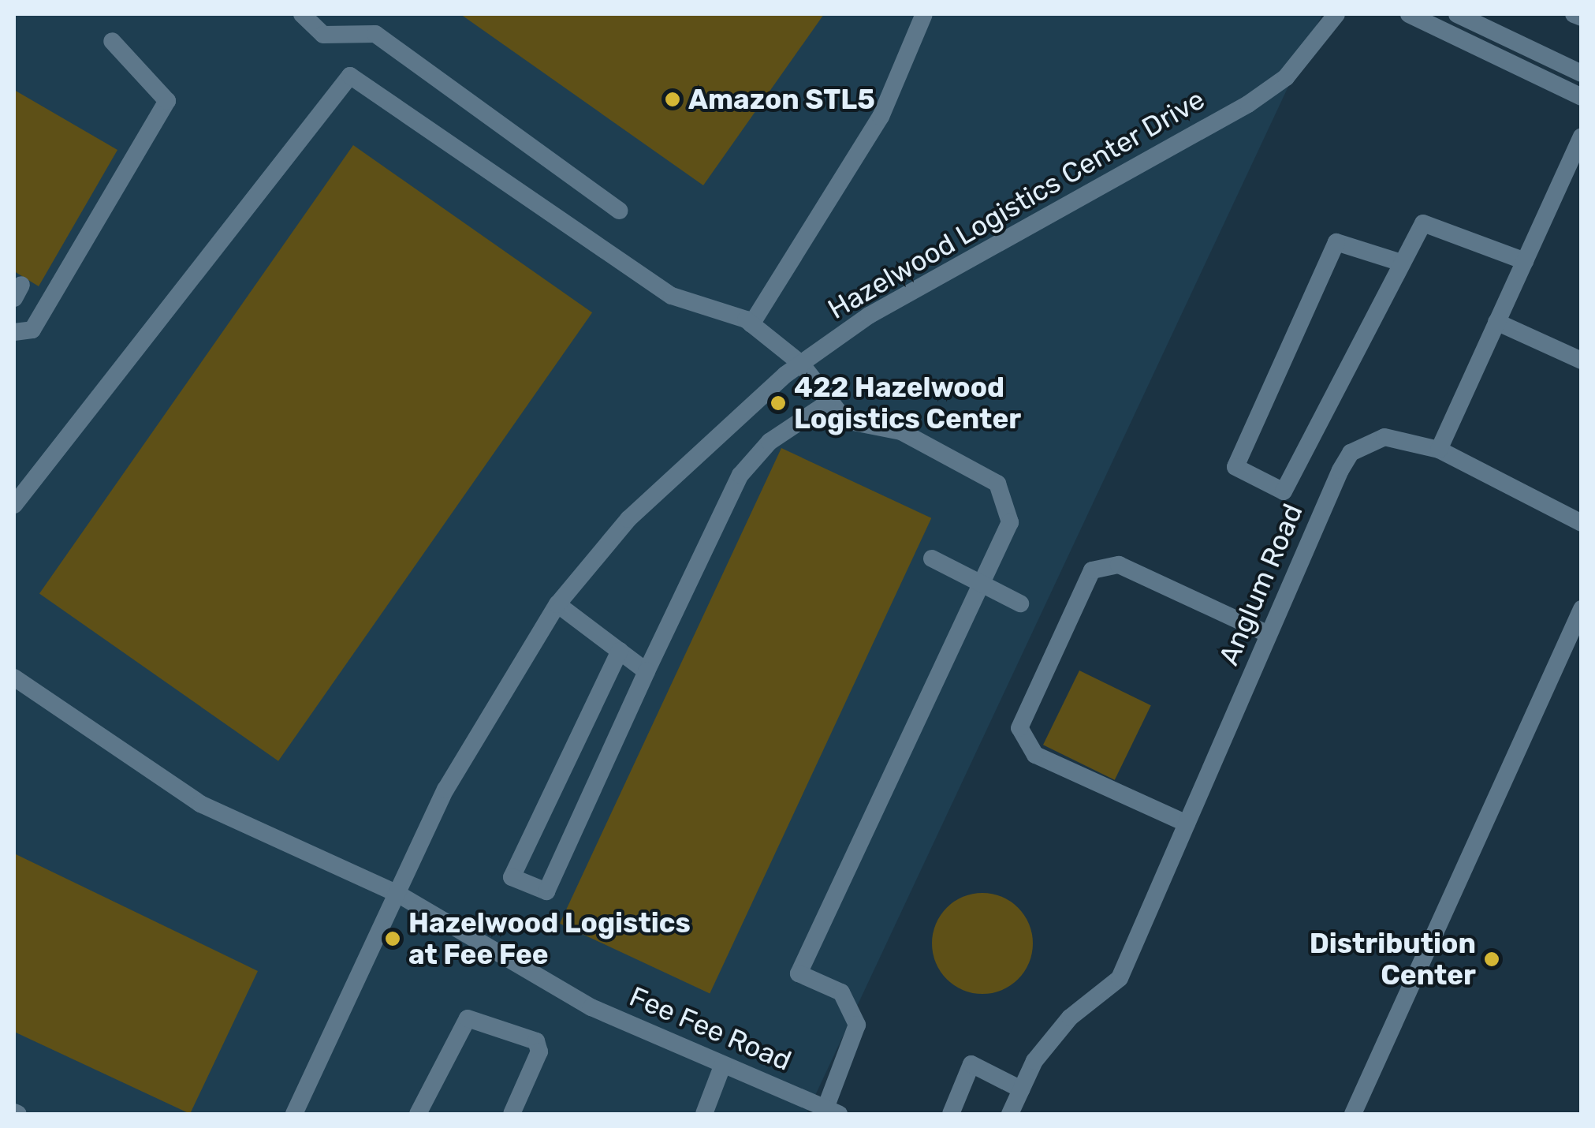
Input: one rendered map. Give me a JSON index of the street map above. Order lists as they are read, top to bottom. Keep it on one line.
{"streets":{"street":["Hazelwood Logistics Center Drive","Anglum Road","Fee Fee Road"]},"crossings":[["Hazelwood Logistics Center Drive","Fee Fee Road"]],"places":["Amazon STL5","422 Hazelwood Logistics Center","Hazelwood Logistics at Fee Fee","Distribution Center"]}
